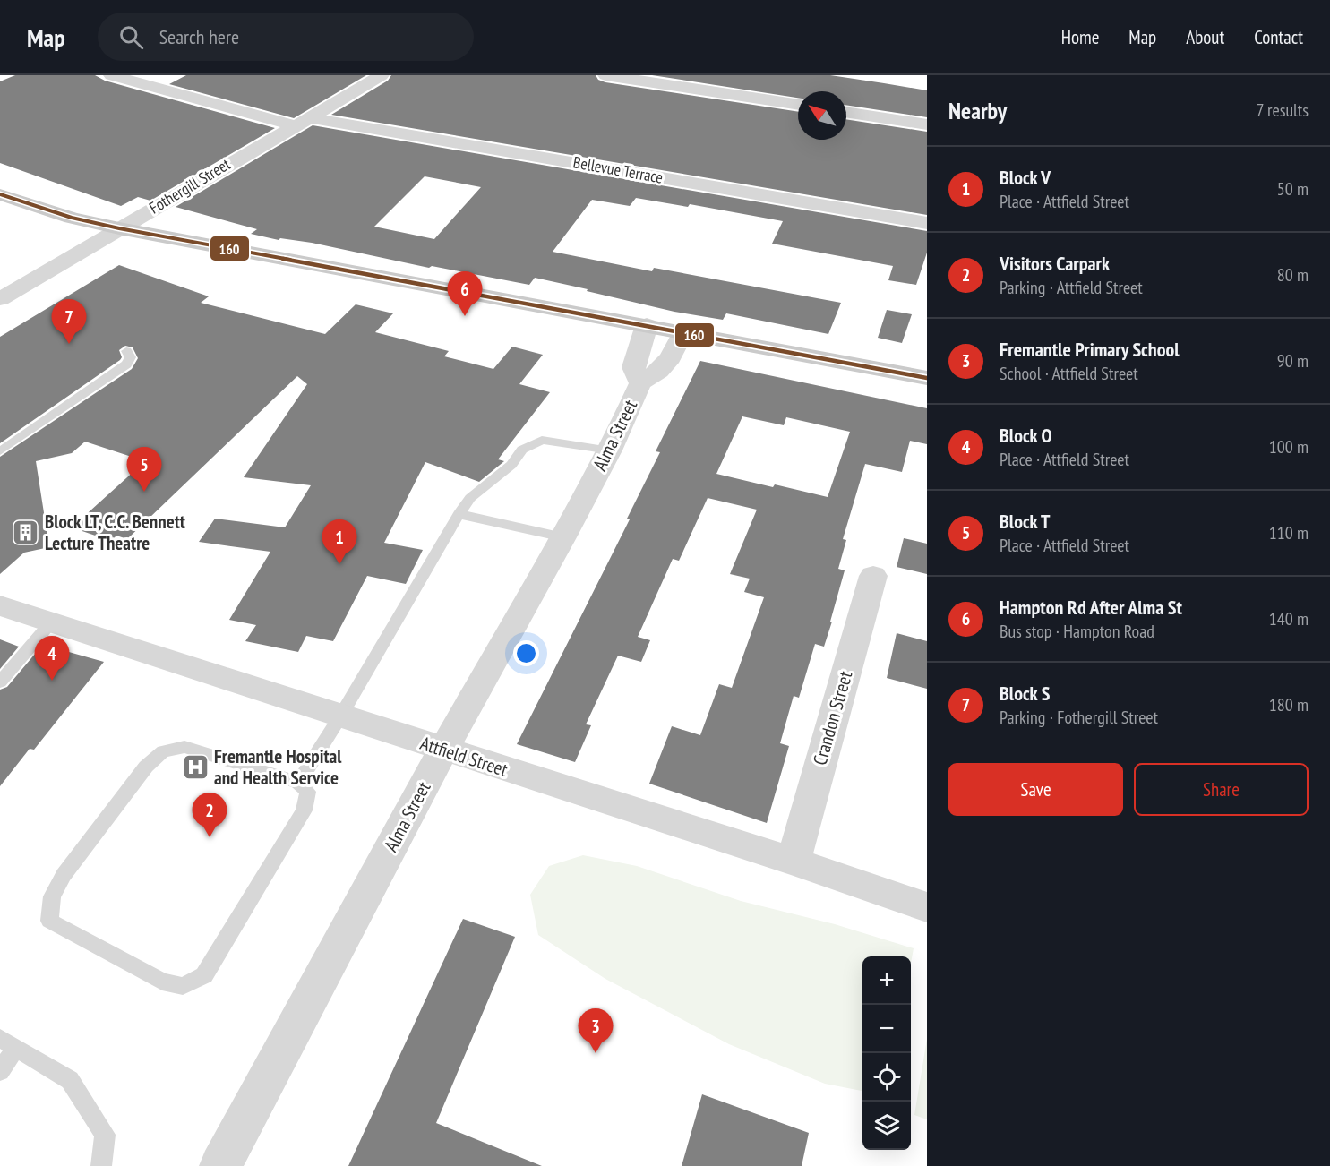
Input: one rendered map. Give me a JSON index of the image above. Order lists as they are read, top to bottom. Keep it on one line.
{"streets":{"street":["Bellevue Terrace","Fothergill Street","Alma Street","Crandon Street","Attfield Street"]},"crossings":[["Bellevue Terrace","Fothergill Street"],["Alma Street","Attfield Street"],["Crandon Street","Attfield Street"]],"places":{"building":["Block LT, C.C. Bennett Lecture Theatre"],"hospital":["Fremantle Hospital and Health Service"]},"lines":["transit line 160"],"north":"top left","page":{"header":"Map","search":"Search here","nav":["Home","Map","About","Contact"],"heading":["Nearby","7 results"],"list":[{"mark":"1","name":"Block V","note":"Place · Attfield Street","value":"50 m"},{"mark":"2","name":"Visitors Carpark","note":"Parking · Attfield Street","value":"80 m"},{"mark":"3","name":"Fremantle Primary School","note":"School · Attfield Street","value":"90 m"},{"mark":"4","name":"Block O","note":"Place · Attfield Street","value":"100 m"},{"mark":"5","name":"Block T","note":"Place · Attfield Street","value":"110 m"},{"mark":"6","name":"Hampton Rd After Alma St","note":"Bus stop · Hampton Road","value":"140 m"},{"mark":"7","name":"Block S","note":"Parking · Fothergill Street","value":"180 m"}],"pins":["6","7","5","1","4","2","3"],"buttons":["Save","Share"],"map_buttons":["+","−"]}}
